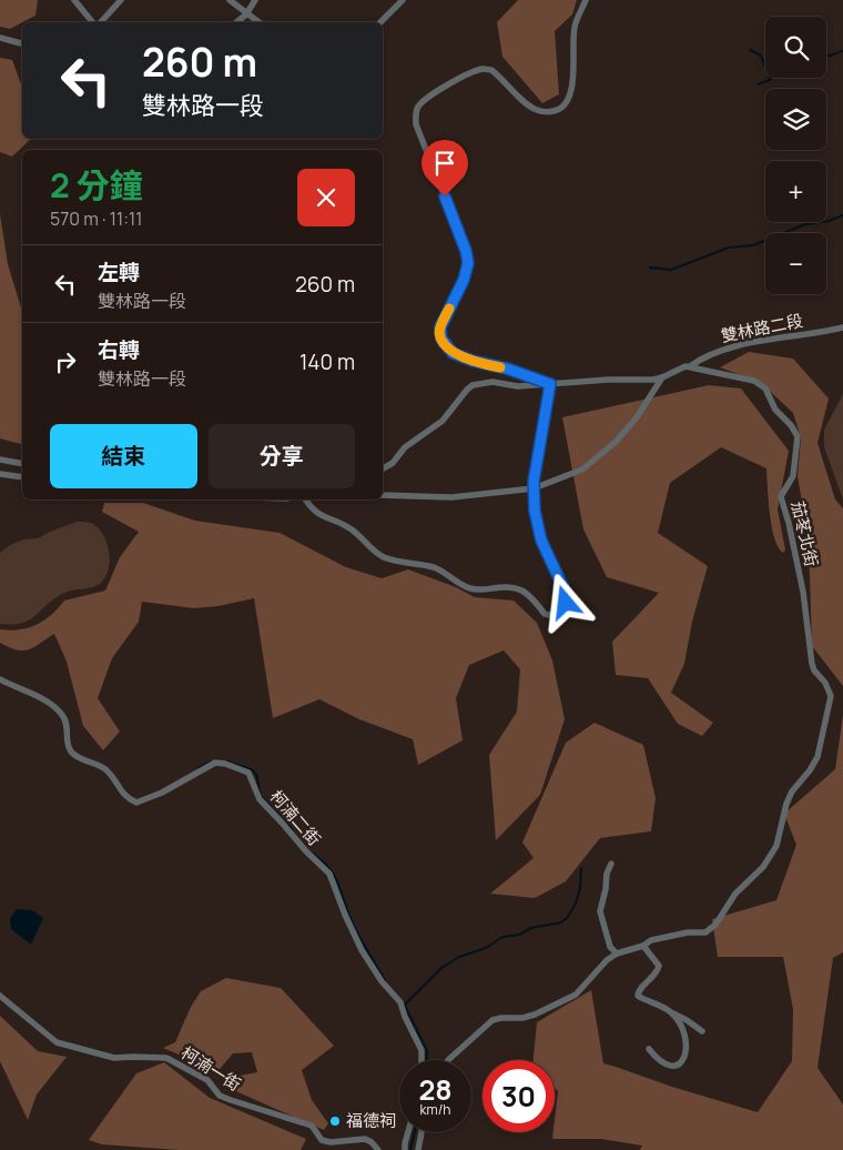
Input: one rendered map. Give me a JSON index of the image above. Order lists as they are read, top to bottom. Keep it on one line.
{"streets":{"street":["雙林路二段","茄苳北街","柯湳二街","柯湳一街"]},"crossings":[["雙林路二段","茄苳北街"]],"places":["福德祠"],"page":{"map_buttons":["+","−"],"turn":["260 m","雙林路一段"],"heading":["2 分鐘","570 m · 11:11"],"list":[{"name":"左轉","note":"雙林路一段","value":"260 m"},{"name":"右轉","note":"雙林路一段","value":"140 m"}],"buttons":["結束","分享"],"speed":"28 km/h","limit":"30"}}
